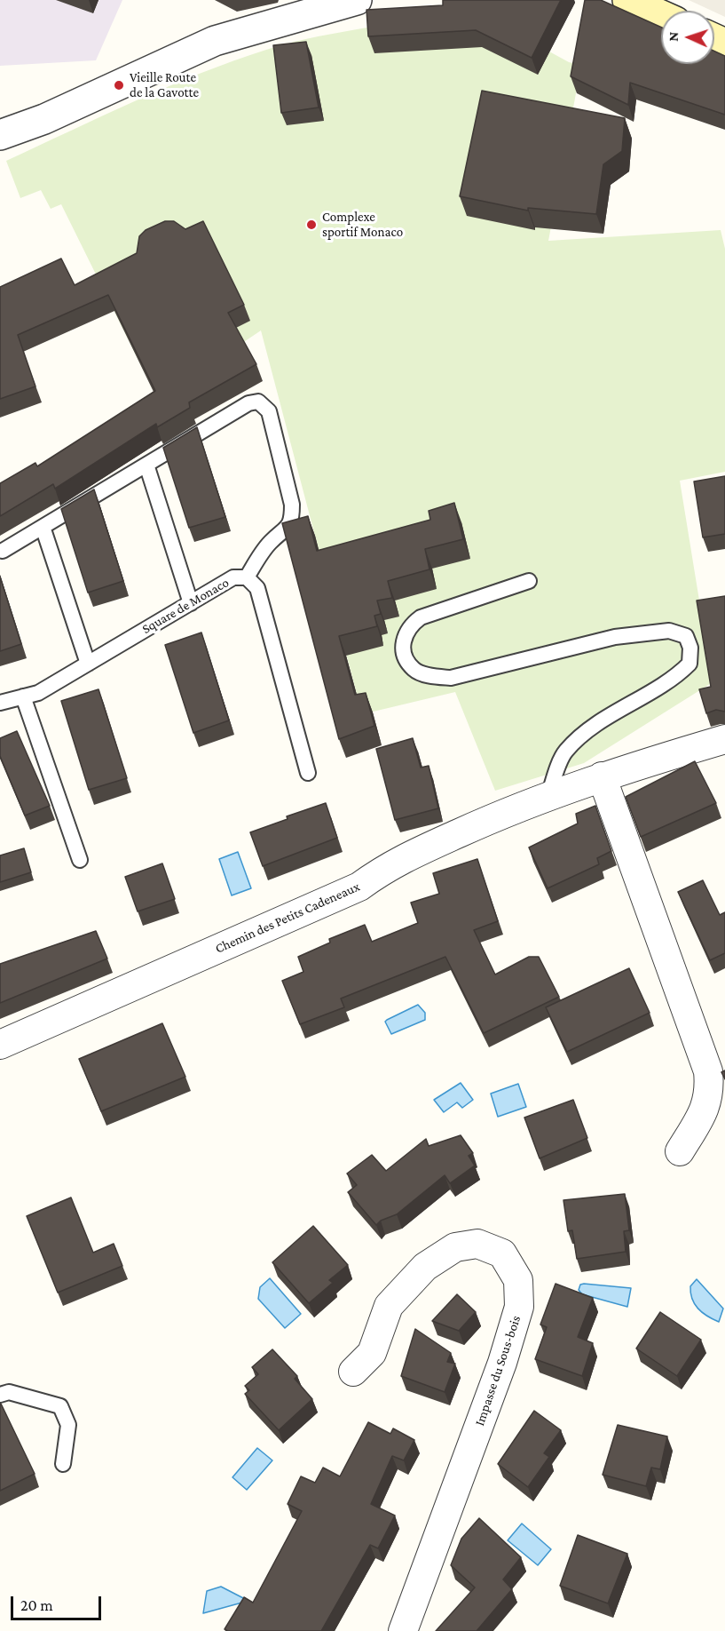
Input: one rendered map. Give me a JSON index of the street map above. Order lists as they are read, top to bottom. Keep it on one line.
{"streets":{"street":["Chemin des Petits Cadeneaux","Impasse du Sous-bois"],"lane":["Square de Monaco"]},"places":["Vieille Route de la Gavotte","Complexe sportif Monaco"],"scale_bar":"20 m","north":"left"}
